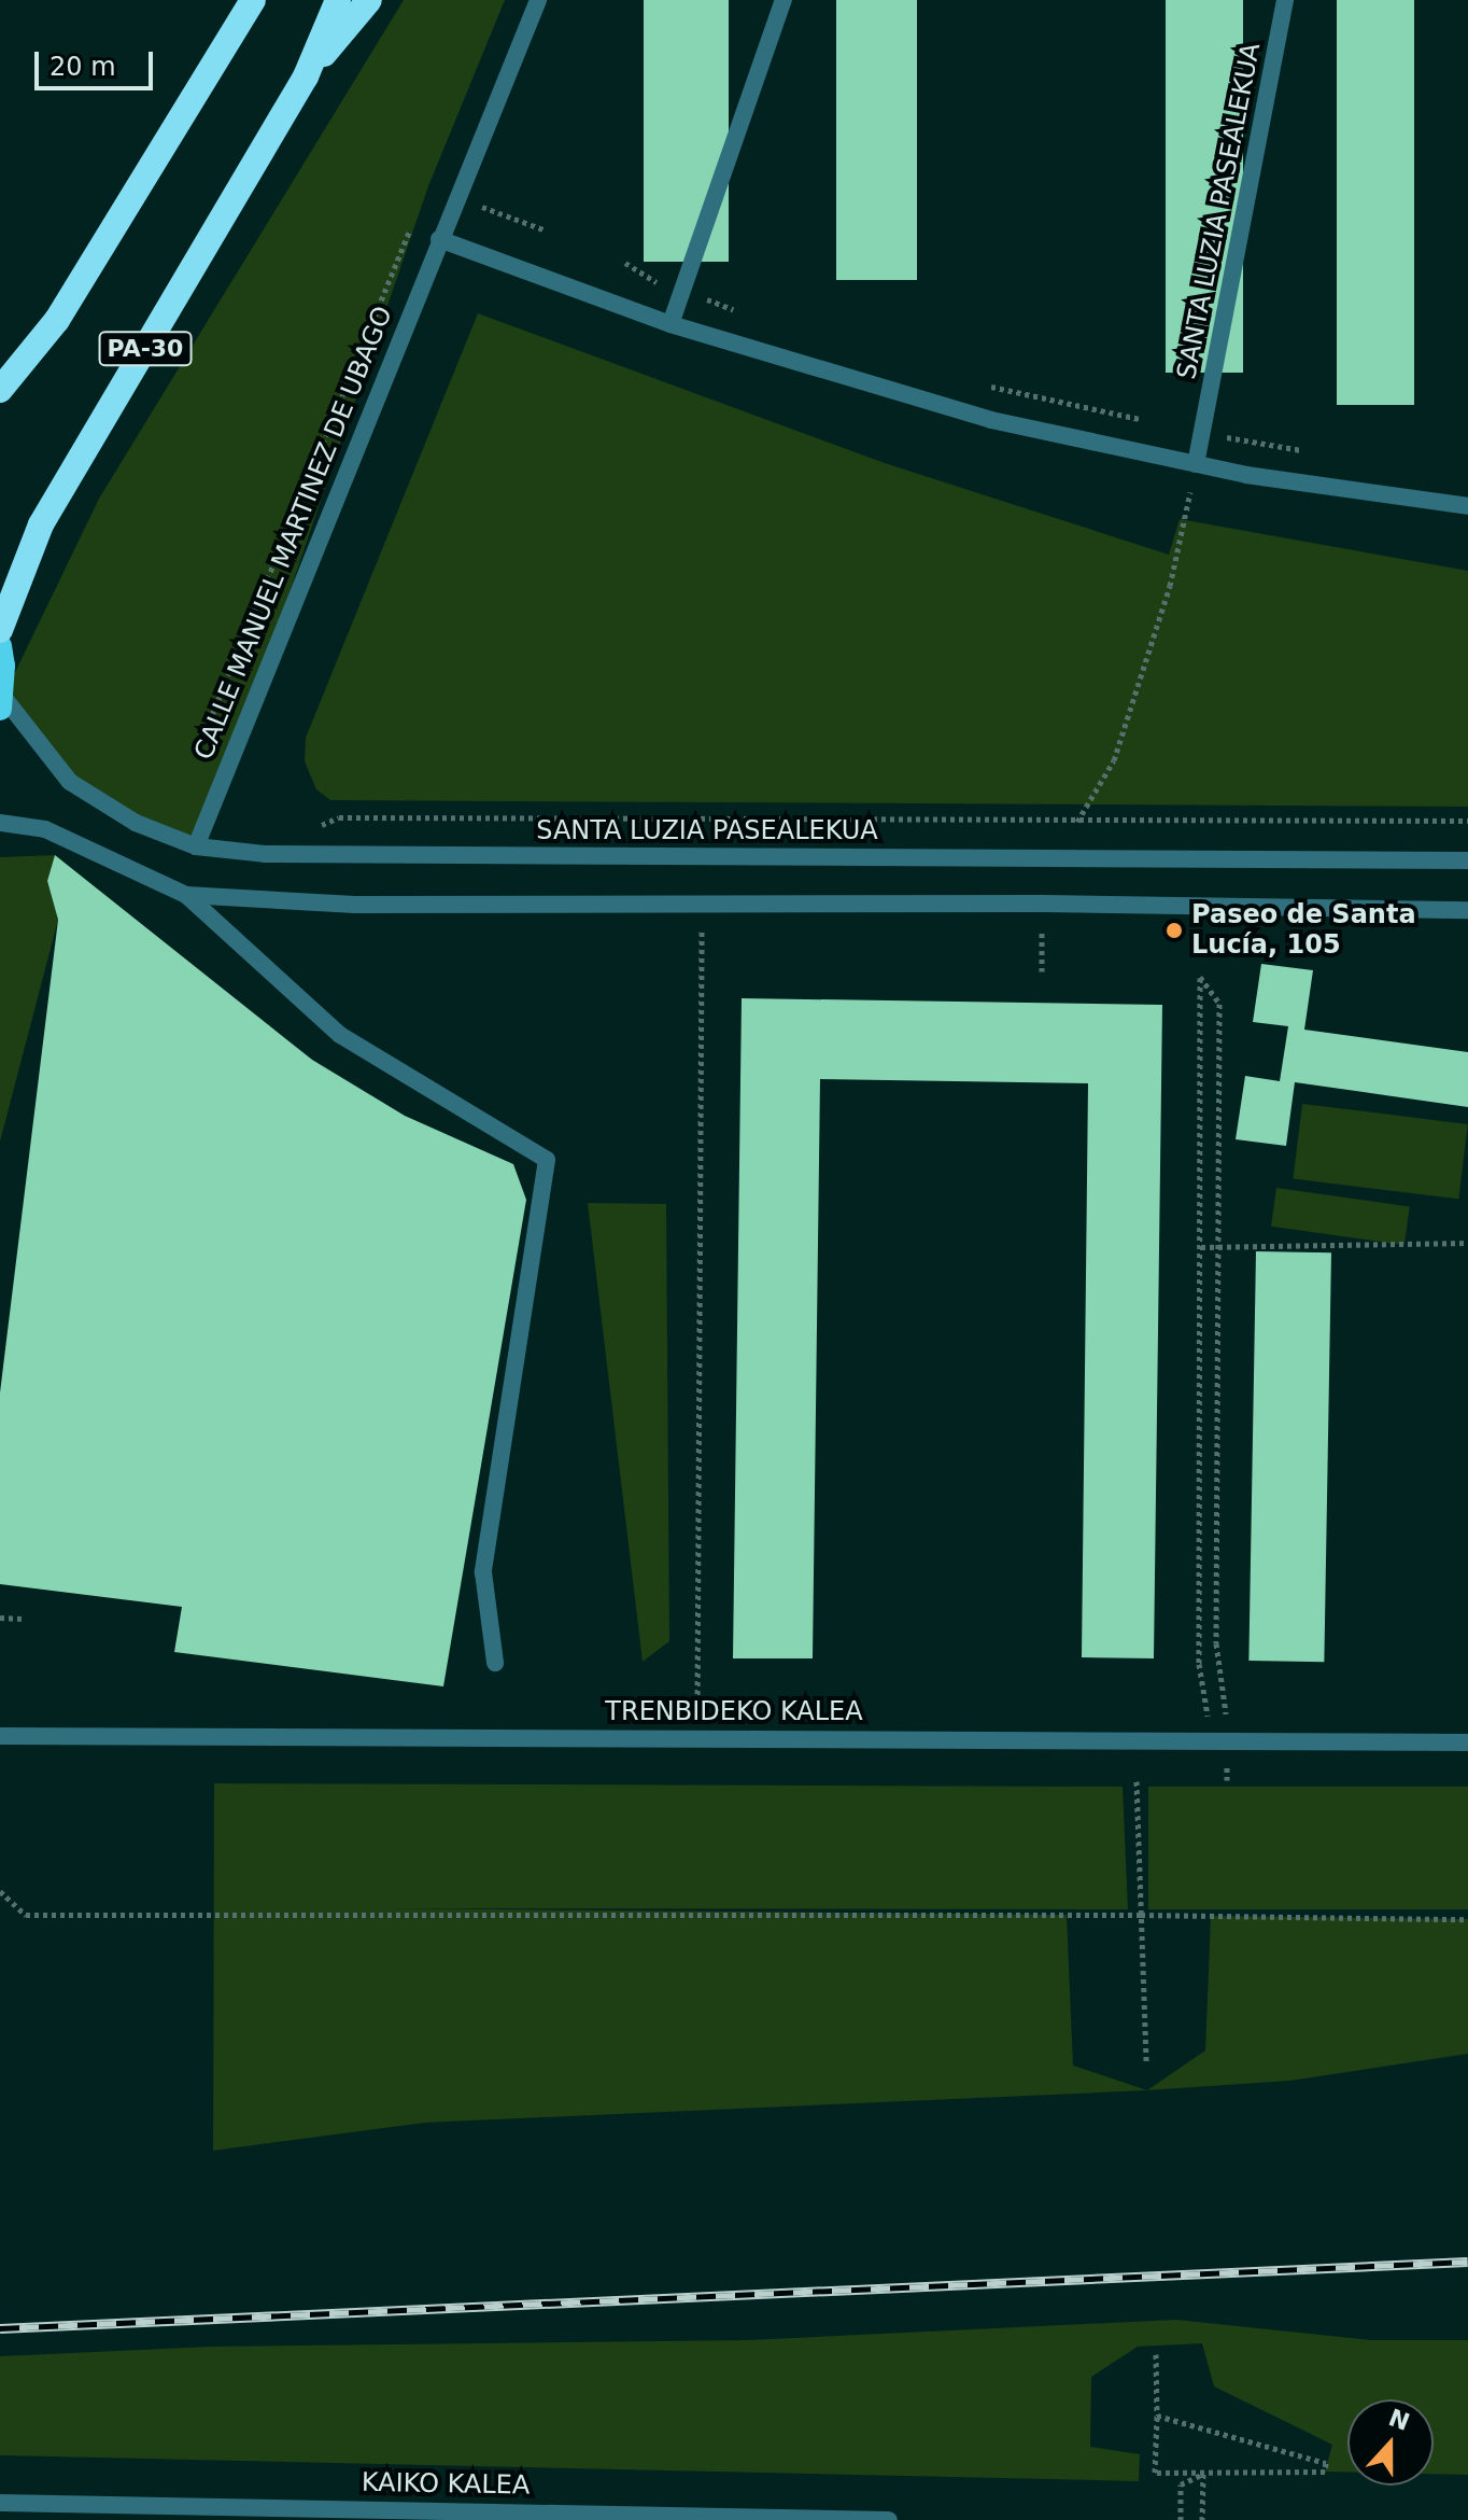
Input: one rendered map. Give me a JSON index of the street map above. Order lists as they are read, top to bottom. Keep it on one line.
{"streets":{"highway":["PA-30"],"street":["SANTA LUZIA PASEALEKUA","CALLE MANUEL MARTINEZ DE UBAGO","TRENBIDEKO KALEA","KAIKO KALEA"]},"crossings":[["SANTA LUZIA PASEALEKUA","CALLE MANUEL MARTINEZ DE UBAGO"]],"places":["Paseo de Santa Lucía, 105"],"scale_bar":"20 m","north":"top"}
